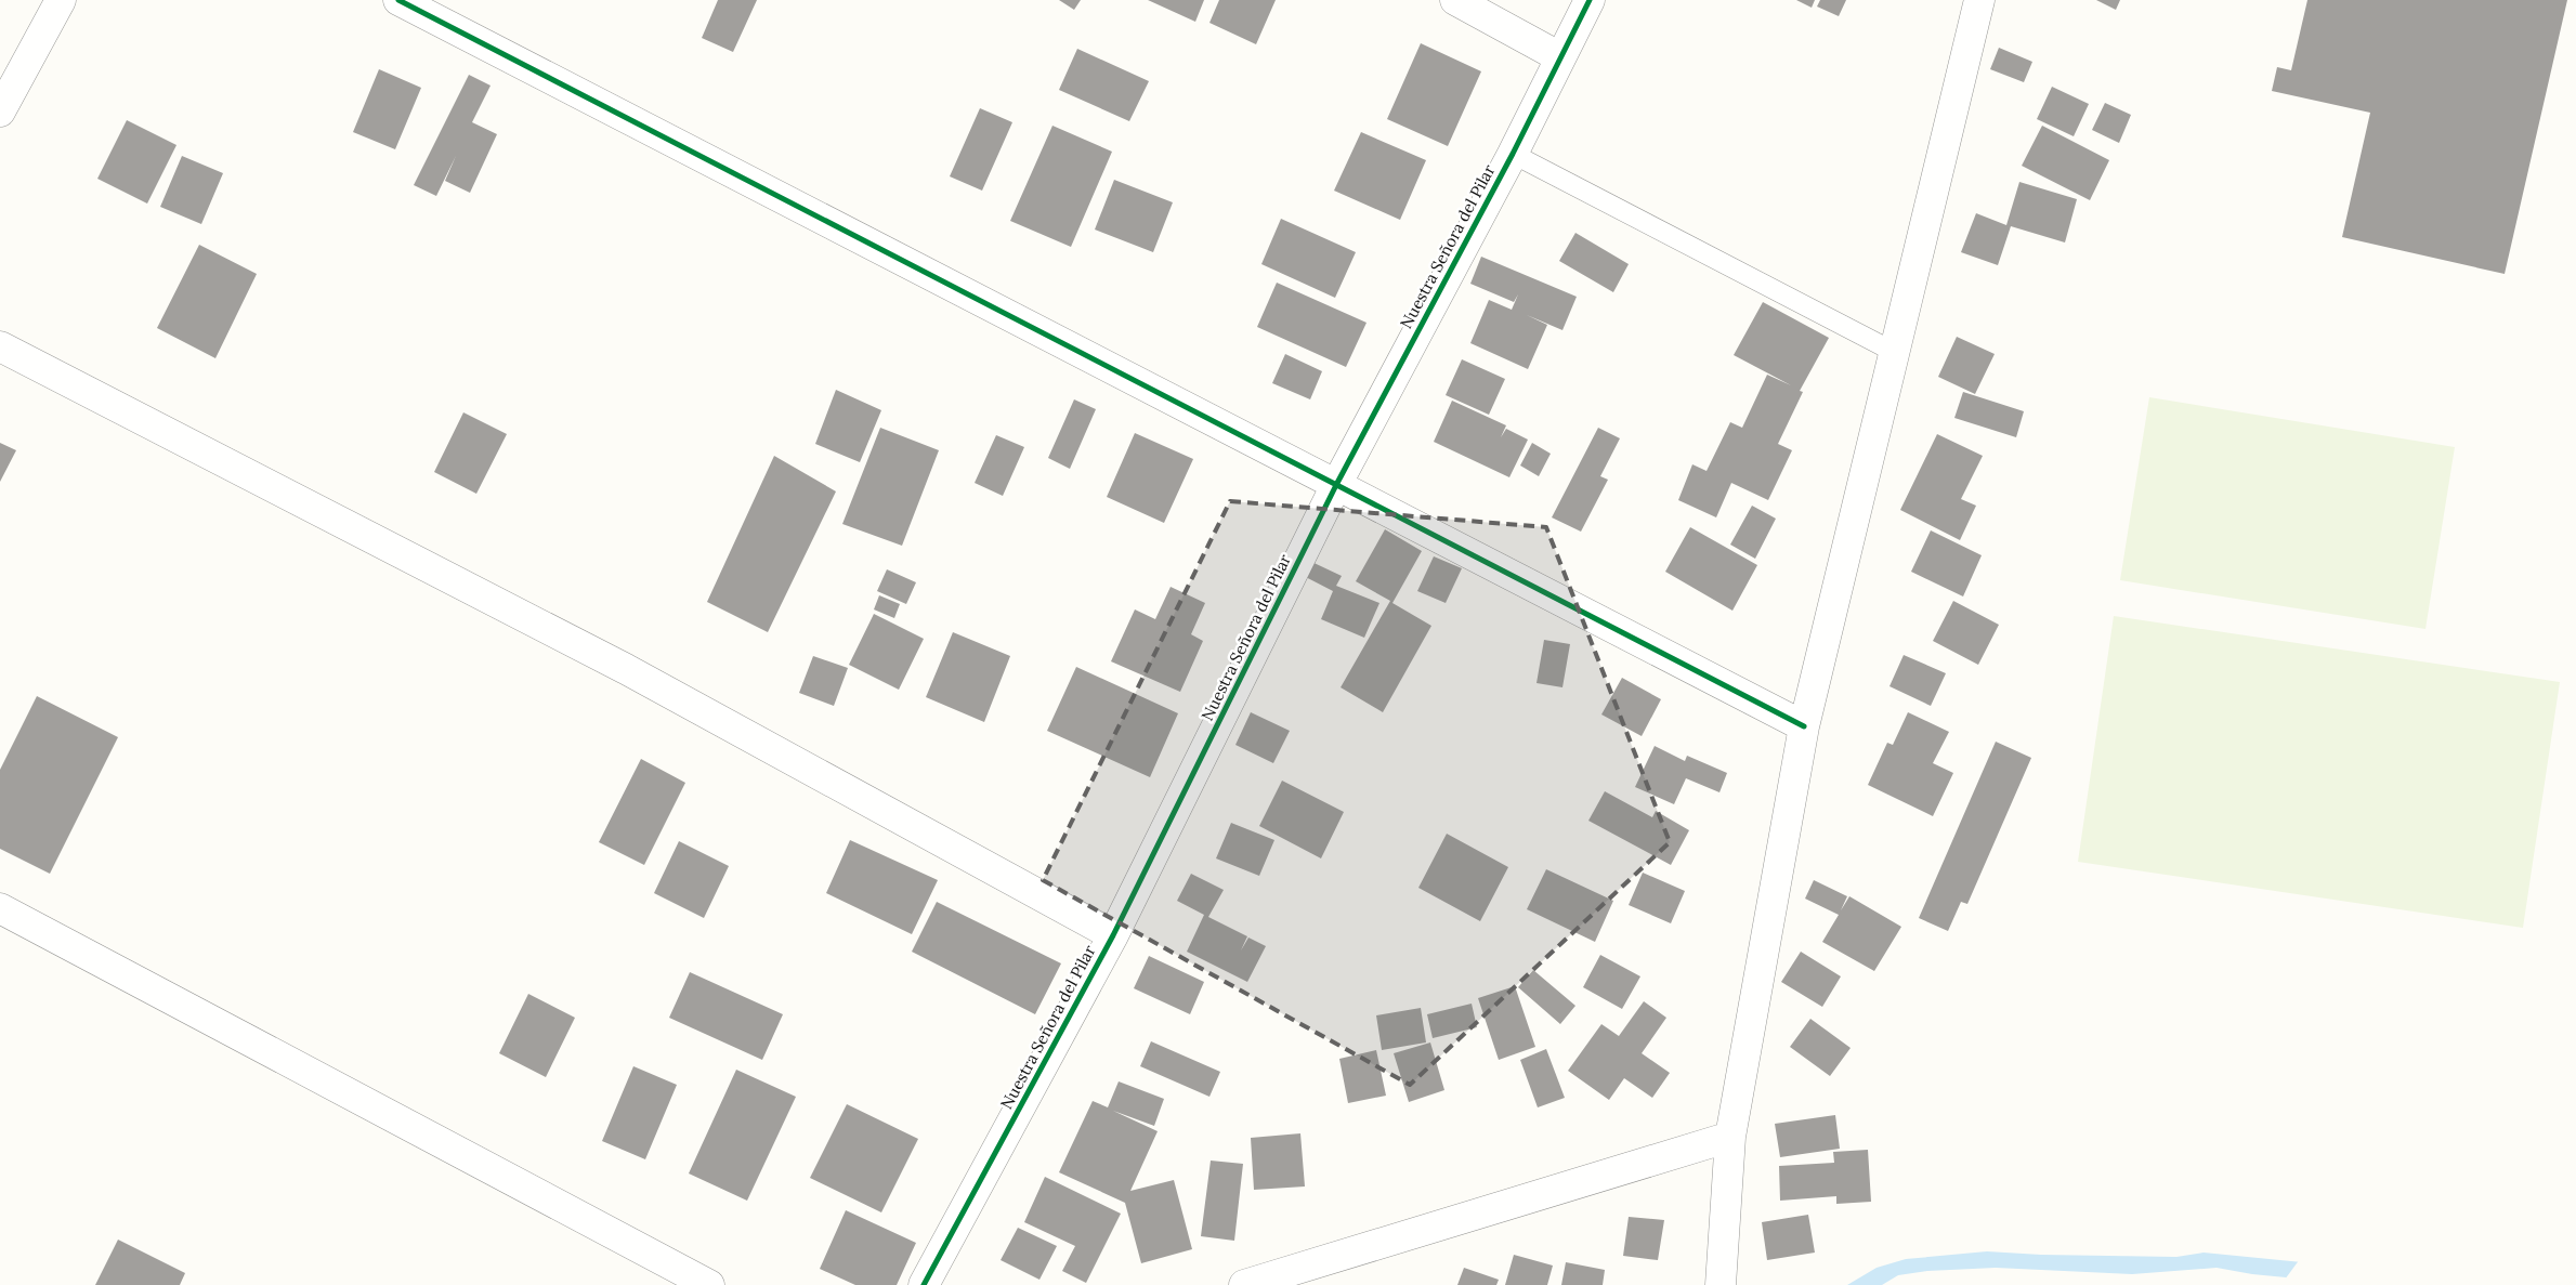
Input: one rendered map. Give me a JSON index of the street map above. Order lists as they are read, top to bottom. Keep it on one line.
{"streets":{"street":["Nuestra Señora del Pilar"]}}
